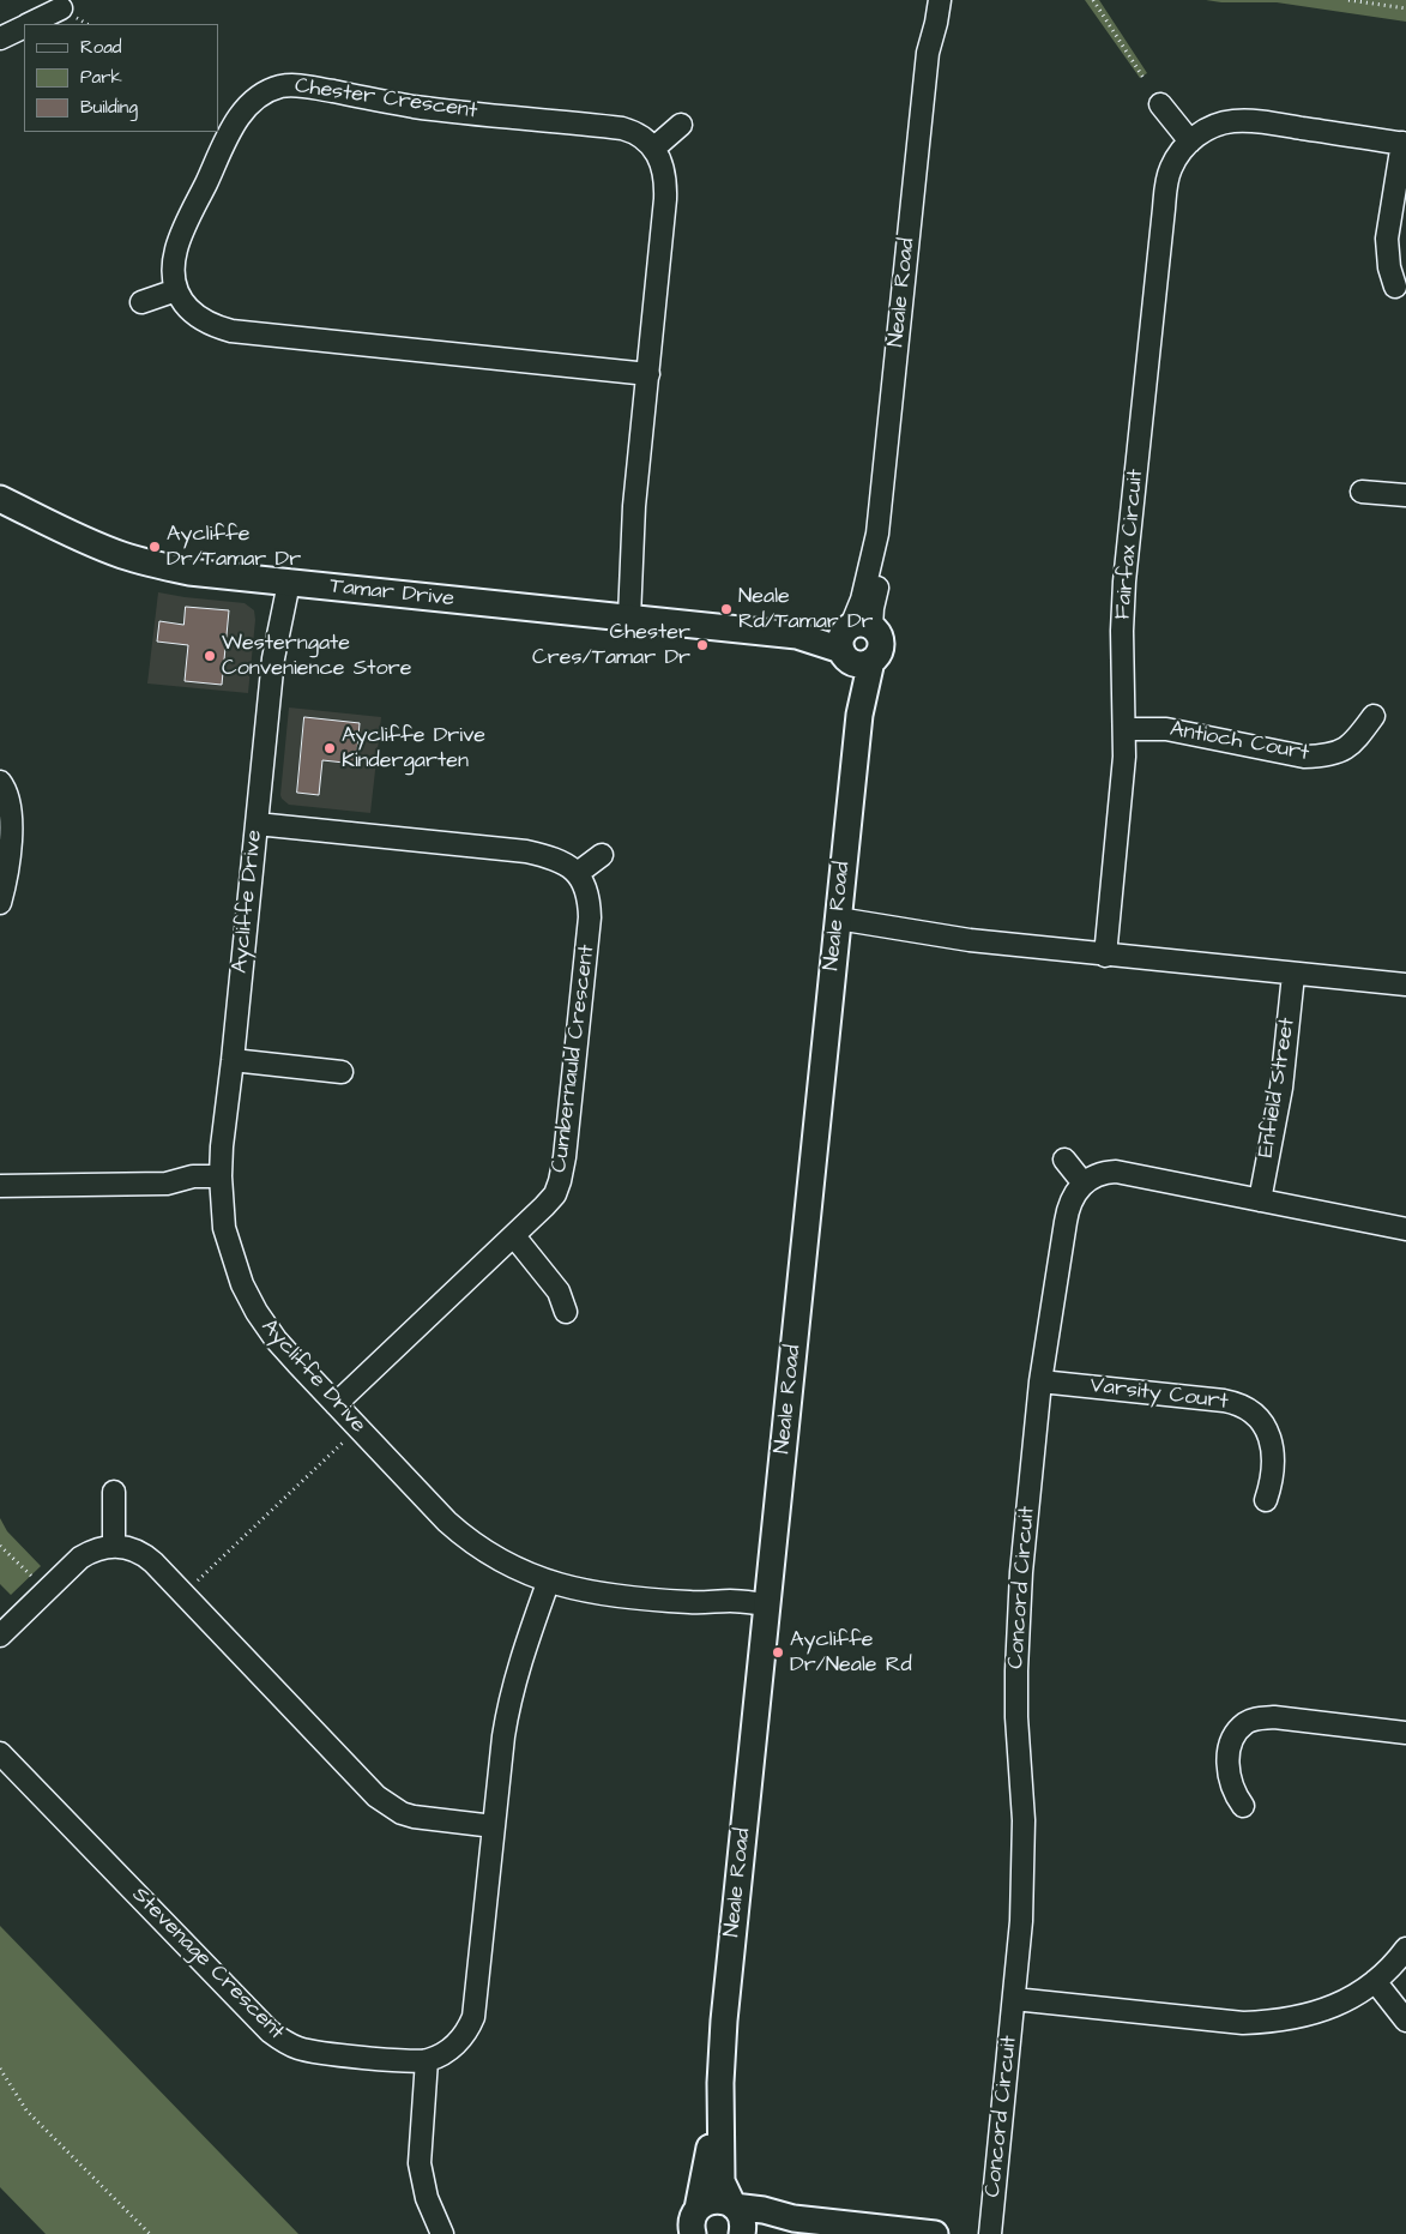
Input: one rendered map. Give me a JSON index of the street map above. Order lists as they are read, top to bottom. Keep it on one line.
{"streets":{"street":["Chester Crescent","Neale Road","Fairfax Circuit","Tamar Drive","Antioch Court","Aycliffe Drive","Cumbernauld Crescent","Enfield Street","Varsity Court","Concord Circuit","Stevenage Crescent"]},"crossings":[["Neale Road","Tamar Drive"],["Neale Road","Aycliffe Drive"],["Fairfax Circuit","Antioch Court"],["Tamar Drive","Aycliffe Drive"],["Aycliffe Drive","Cumbernauld Crescent"],["Aycliffe Drive","Stevenage Crescent"],["Varsity Court","Concord Circuit"]],"places":["Aycliffe Dr/Tamar Dr","Neale Rd/Tamar Dr","Chester Cres/Tamar Dr","Westerngate Convenience Store","Aycliffe Drive Kindergarten","Aycliffe Dr/Neale Rd"],"legend":["Road","Park","Building"]}
